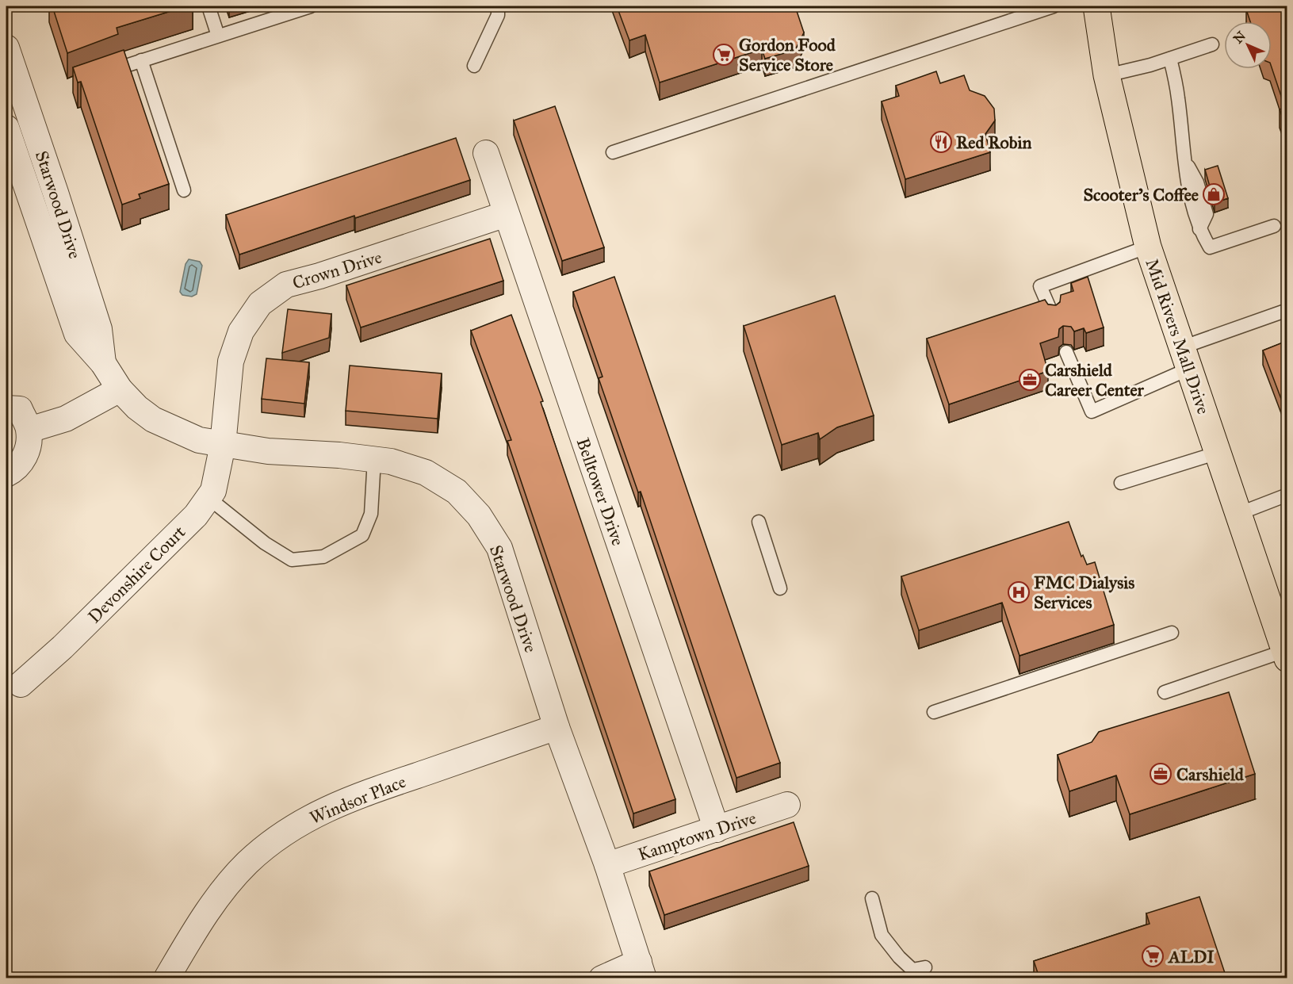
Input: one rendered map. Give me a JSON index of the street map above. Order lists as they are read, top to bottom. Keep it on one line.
{"streets":{"main road":["Mid Rivers Mall Drive"],"street":["Starwood Drive","Crown Drive","Belltower Drive","Devonshire Court","Windsor Place","Kamptown Drive"]},"crossings":[["Starwood Drive","Crown Drive"],["Starwood Drive","Devonshire Court"],["Starwood Drive","Windsor Place"],["Starwood Drive","Kamptown Drive"],["Crown Drive","Belltower Drive"],["Crown Drive","Devonshire Court"],["Belltower Drive","Kamptown Drive"]],"places":{"supermarket":["Gordon Food Service Store","ALDI"],"restaurant":["Red Robin"],"shop":["Scooter's Coffee"],"office":["Carshield Career Center","Carshield"],"hospital":["FMC Dialysis Services"]},"north":"top left"}
